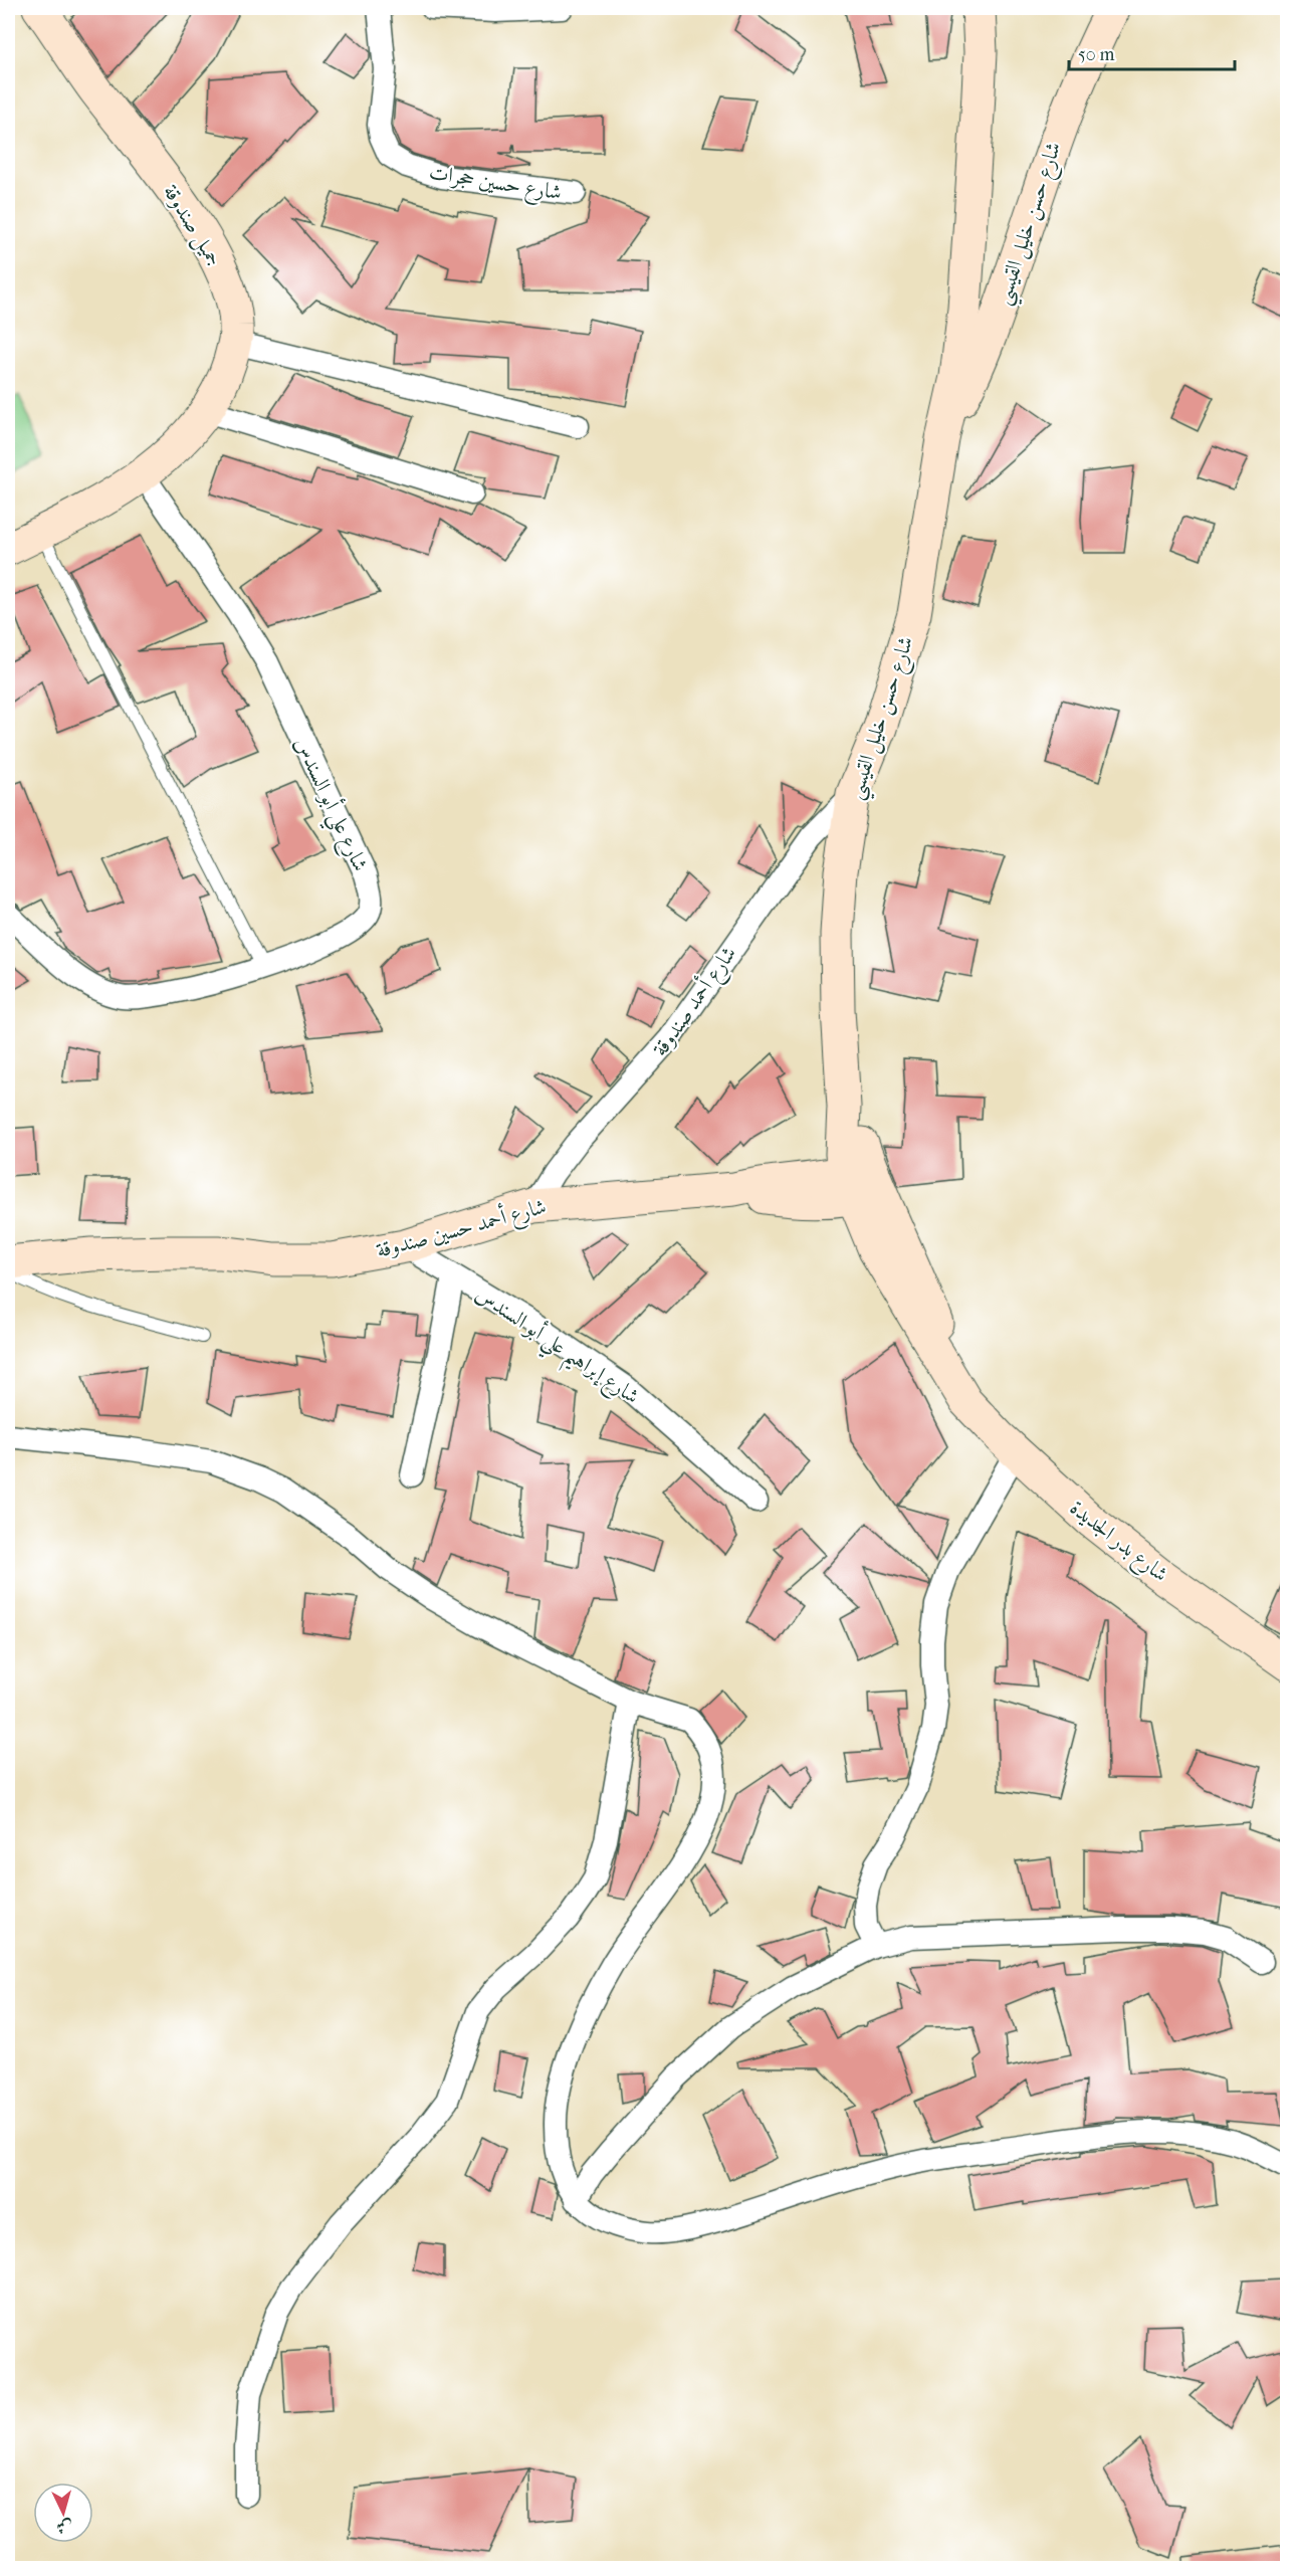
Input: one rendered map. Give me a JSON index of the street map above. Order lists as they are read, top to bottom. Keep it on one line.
{"streets":{"main road":["شارع حسن خليل القيسي","جميل صندوقة","شارع أحمد حسين صندوقة","شارع بدر الجديدة"],"street":["شارع حسين حجرات","شارع علي أبو السندس","شارع أحمد صندوقة","شارع إبراهيم علي أبو السندس"]},"crossings":[["شارع حسن خليل القيسي","شارع أحمد صندوقة"],["شارع حسن خليل القيسي","شارع أحمد حسين صندوقة"],["شارع حسن خليل القيسي","شارع بدر الجديدة"],["جميل صندوقة","شارع علي أبو السندس"],["شارع أحمد صندوقة","شارع أحمد حسين صندوقة"],["شارع أحمد حسين صندوقة","شارع إبراهيم علي أبو السندس"],["شارع أحمد حسين صندوقة","شارع بدر الجديدة"]],"scale_bar":"50 m","north":"bottom"}
